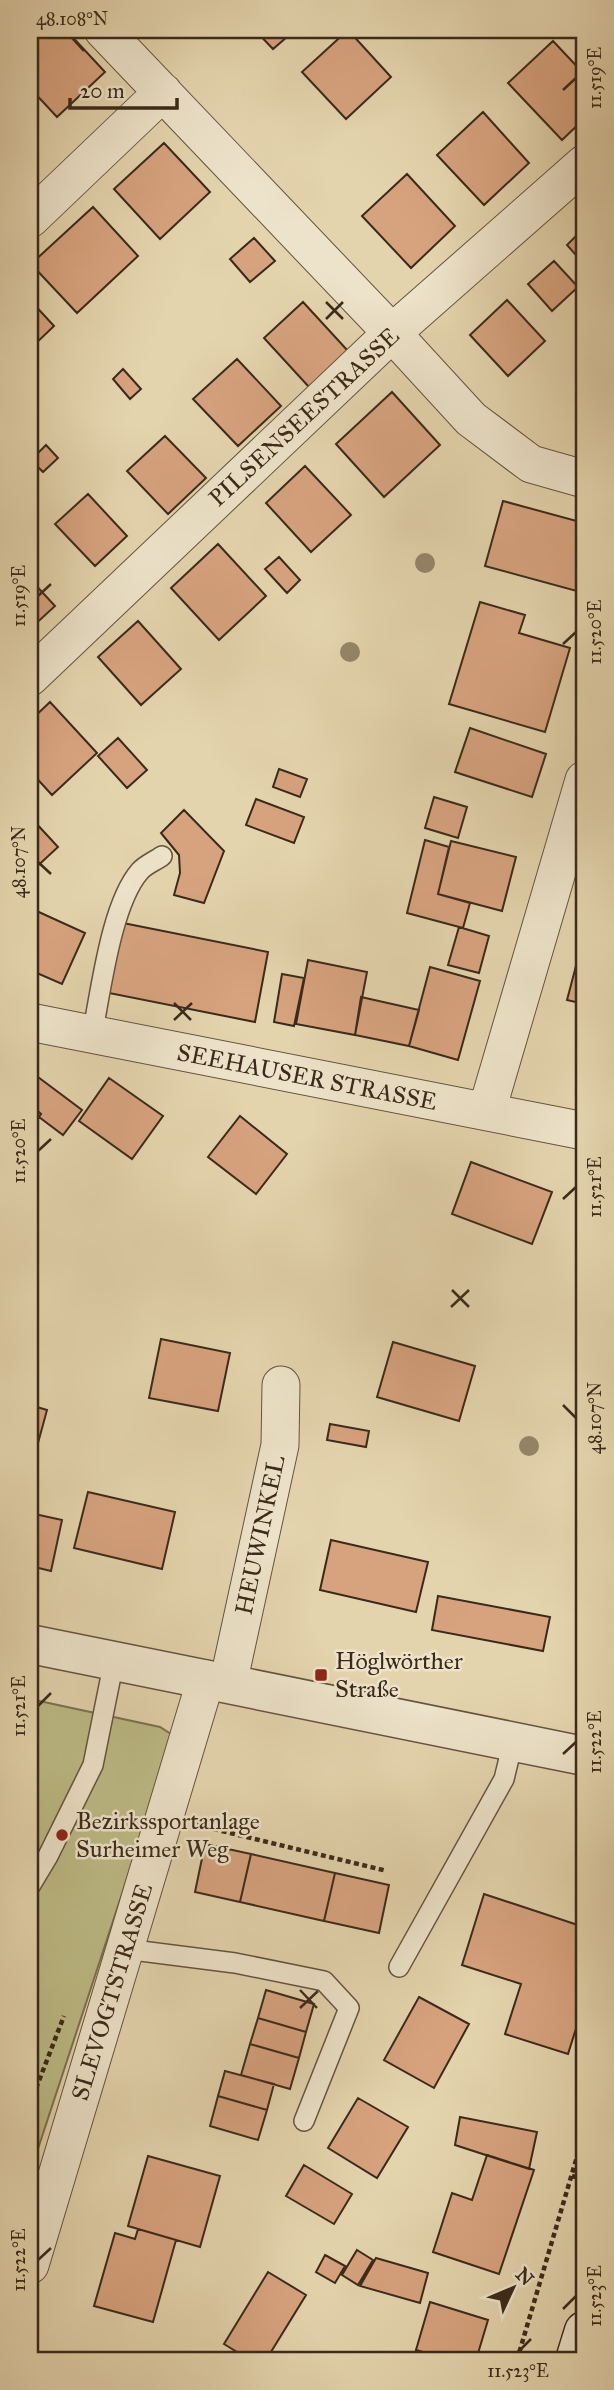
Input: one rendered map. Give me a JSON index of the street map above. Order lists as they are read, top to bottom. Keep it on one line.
{"streets":{"street":["PILSENSEESTRASSE","SEEHAUSER STRASSE","HEUWINKEL","SLEVOGTSTRASSE"]},"crossings":[["HEUWINKEL","SLEVOGTSTRASSE"]],"places":{"transit":["Höglwörther Straße"],"other":["Bezirkssportanlage Surheimer Weg"]},"scale_bar":"20 m","north":"top right","coordinates":["48.108°N","11.519°E","11.520°E","48.107°N","11.521°E","11.522°E","11.523°E"]}
